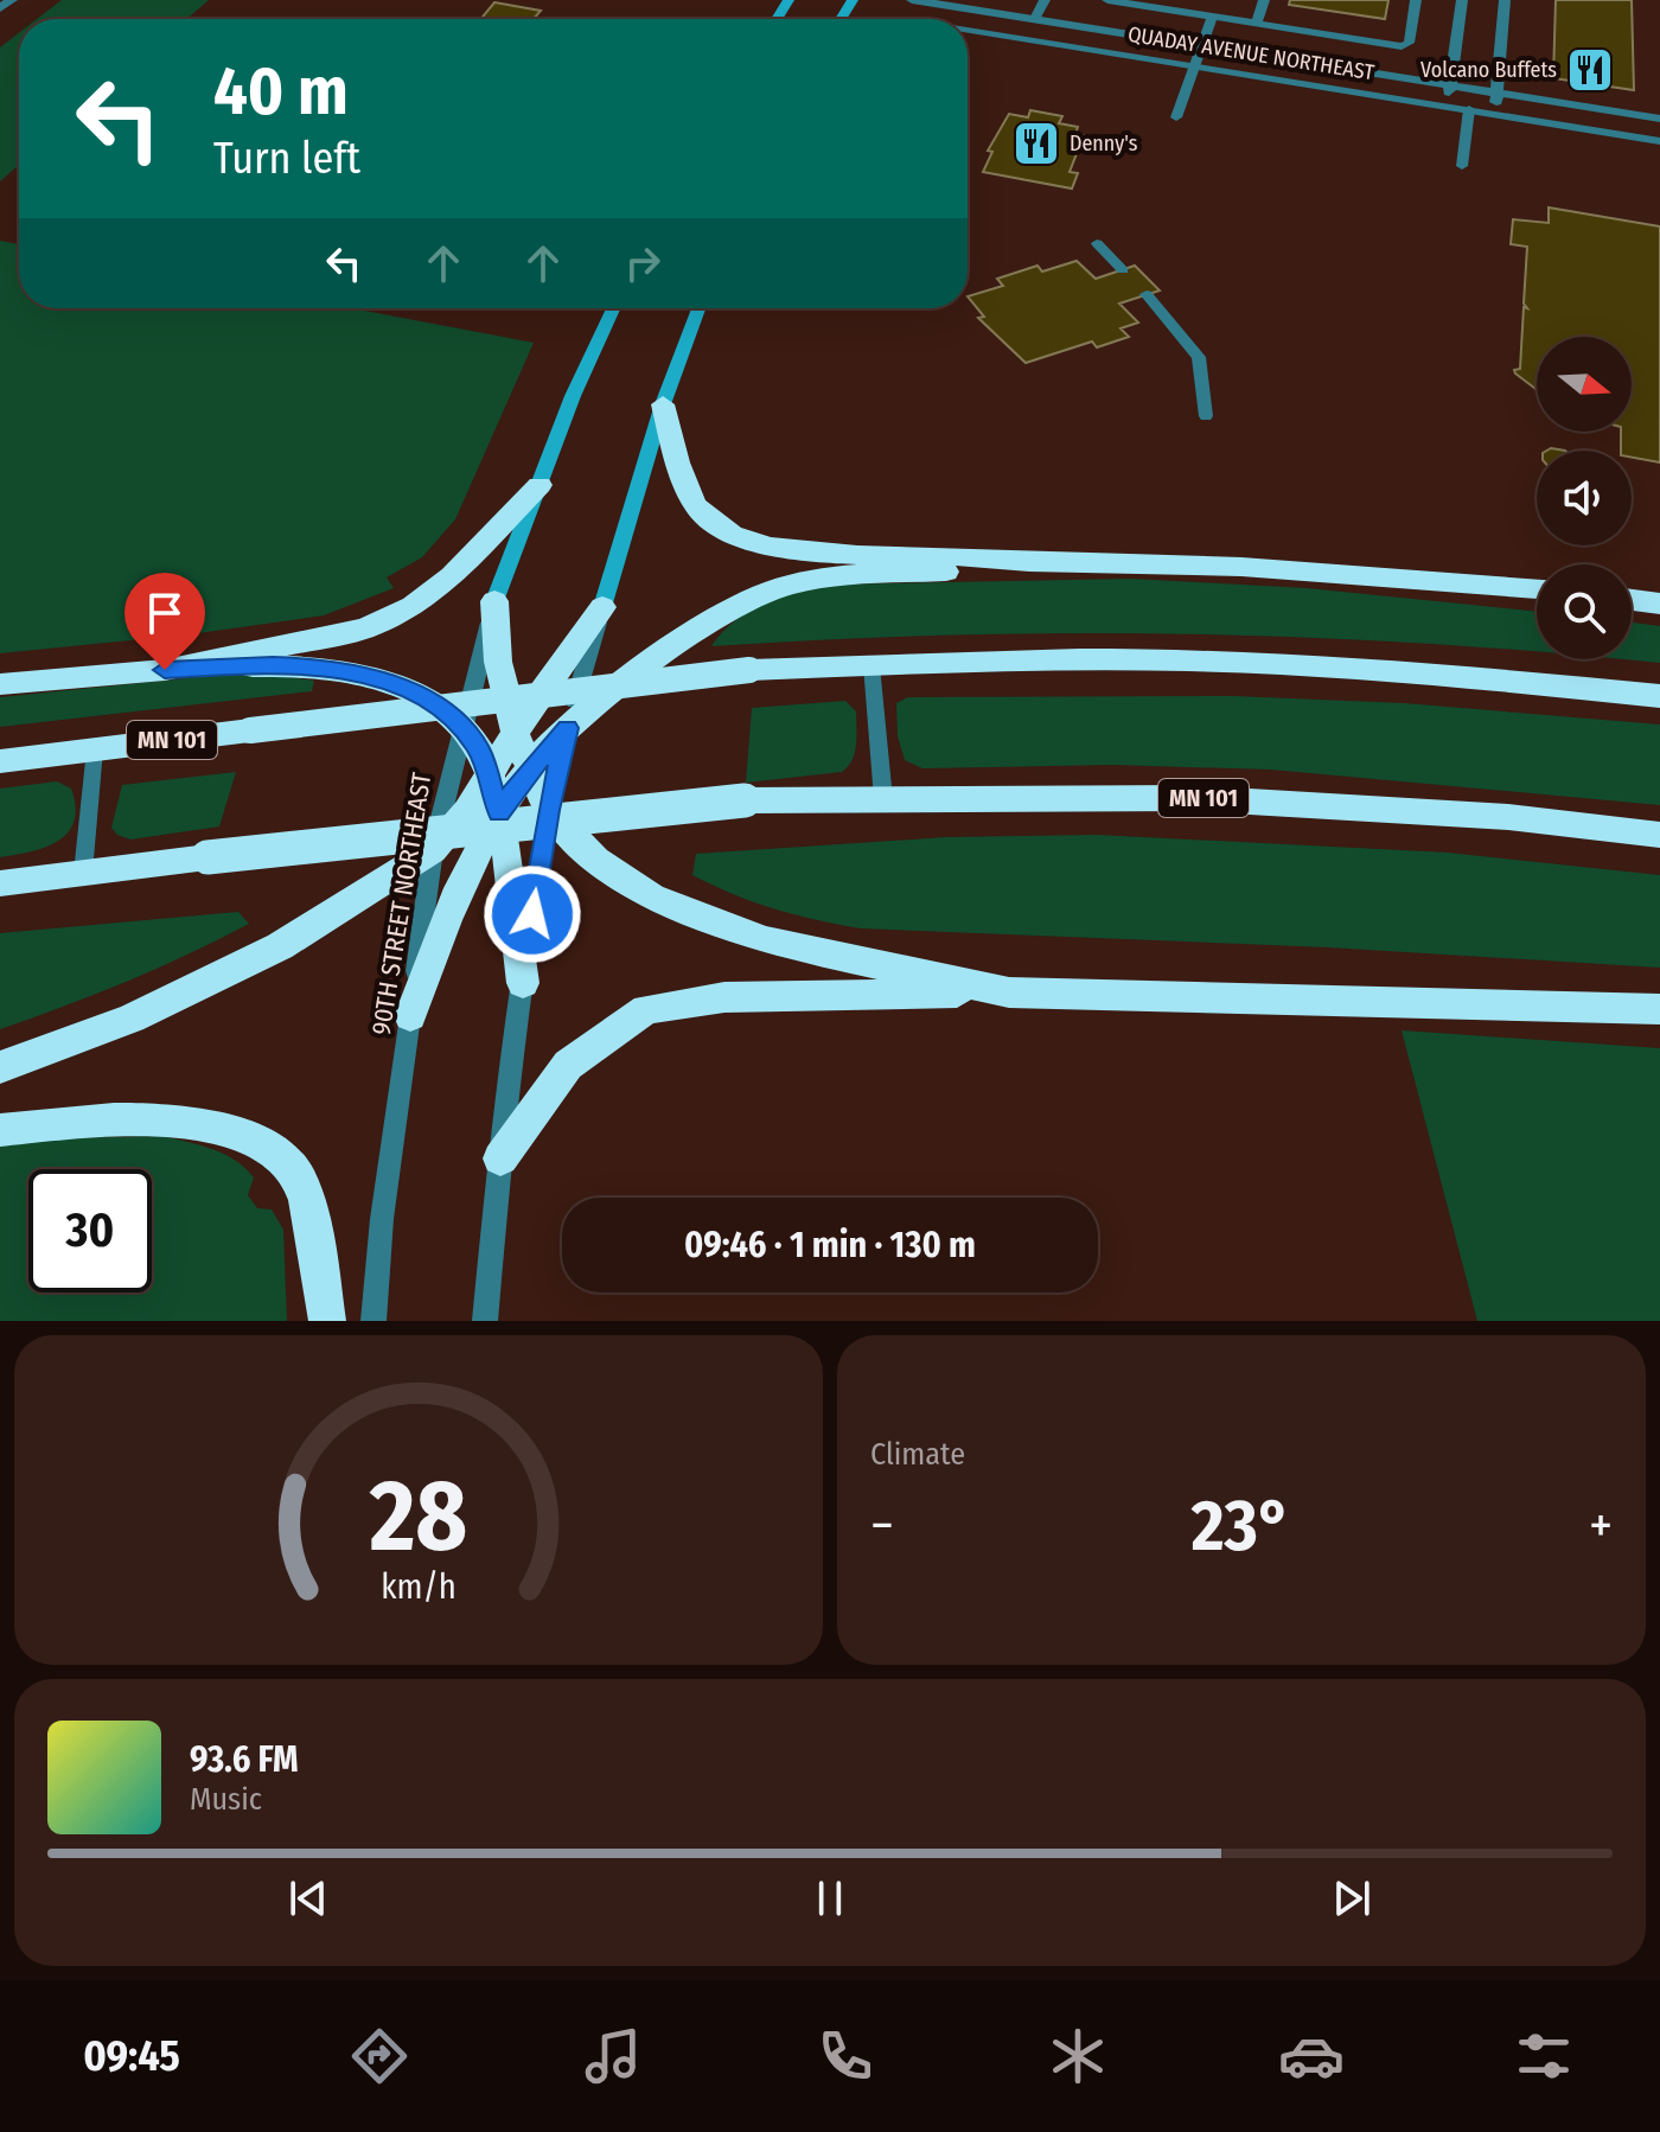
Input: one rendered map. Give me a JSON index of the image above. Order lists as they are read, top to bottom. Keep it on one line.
{"streets":{"highway":["MN 101"],"main road":["90TH STREET NORTHEAST"],"street":["QUADAY AVENUE NORTHEAST"]},"places":{"restaurant":["Volcano Buffets","Denny's"]},"north":"right","page":{"turn":["40 m","Turn left"],"limit":"30","trip":"09:46 · 1 min · 130 m","tile":"Climate","heat":["−","23°","+"],"song":["93.6 FM","Music"],"tabs":"09:45","gauge":["28","km/h"]}}
